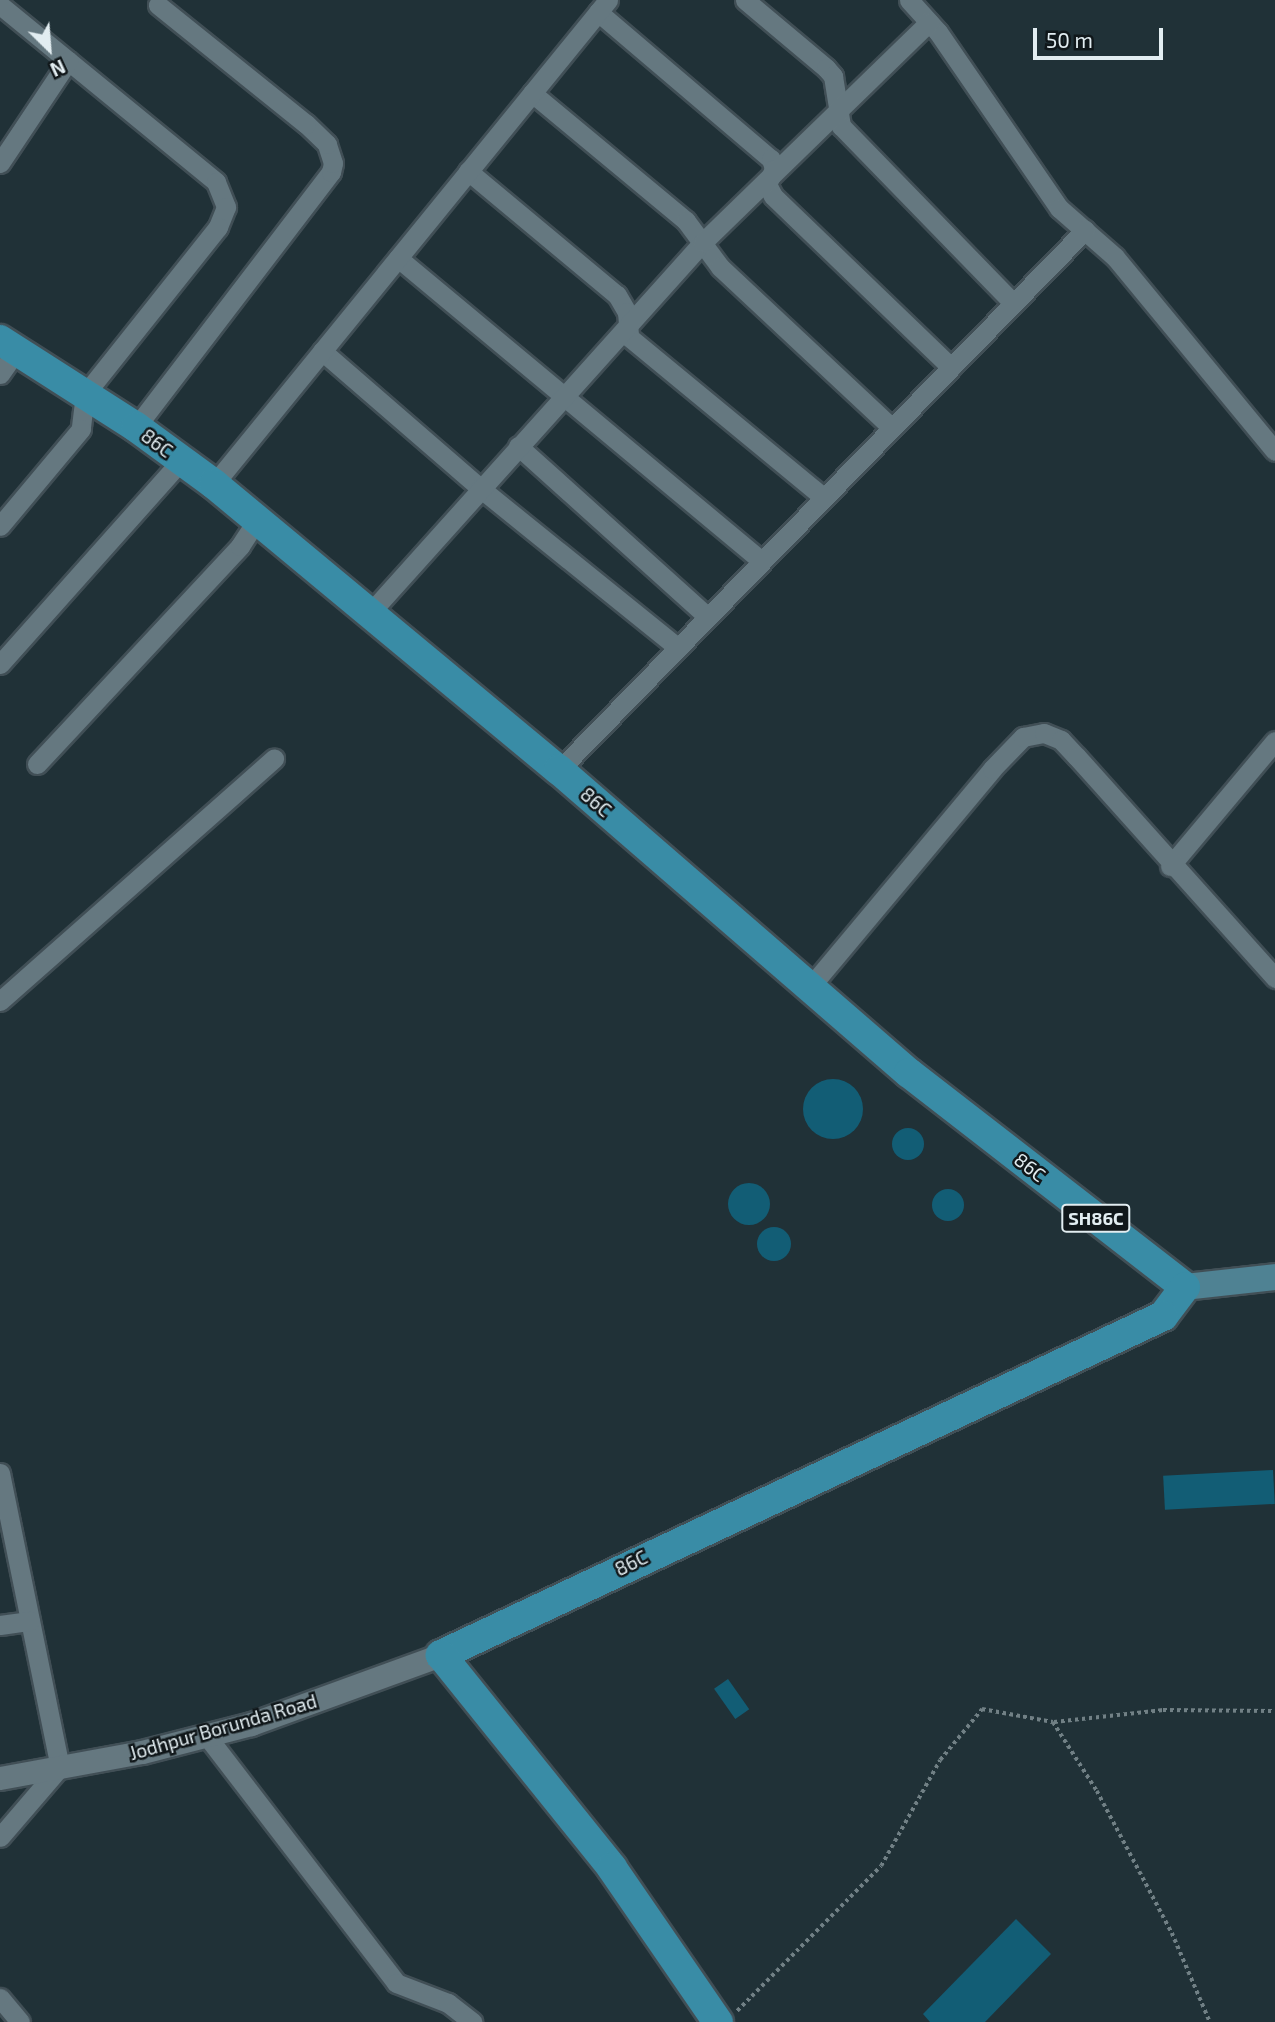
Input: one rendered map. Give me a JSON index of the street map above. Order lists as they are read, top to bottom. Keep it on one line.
{"streets":{"main road":["86C","SH86C"],"street":["Jodhpur Borunda Road"]},"crossings":[["86C","Jodhpur Borunda Road"]],"scale_bar":"50 m","north":"bottom right"}
